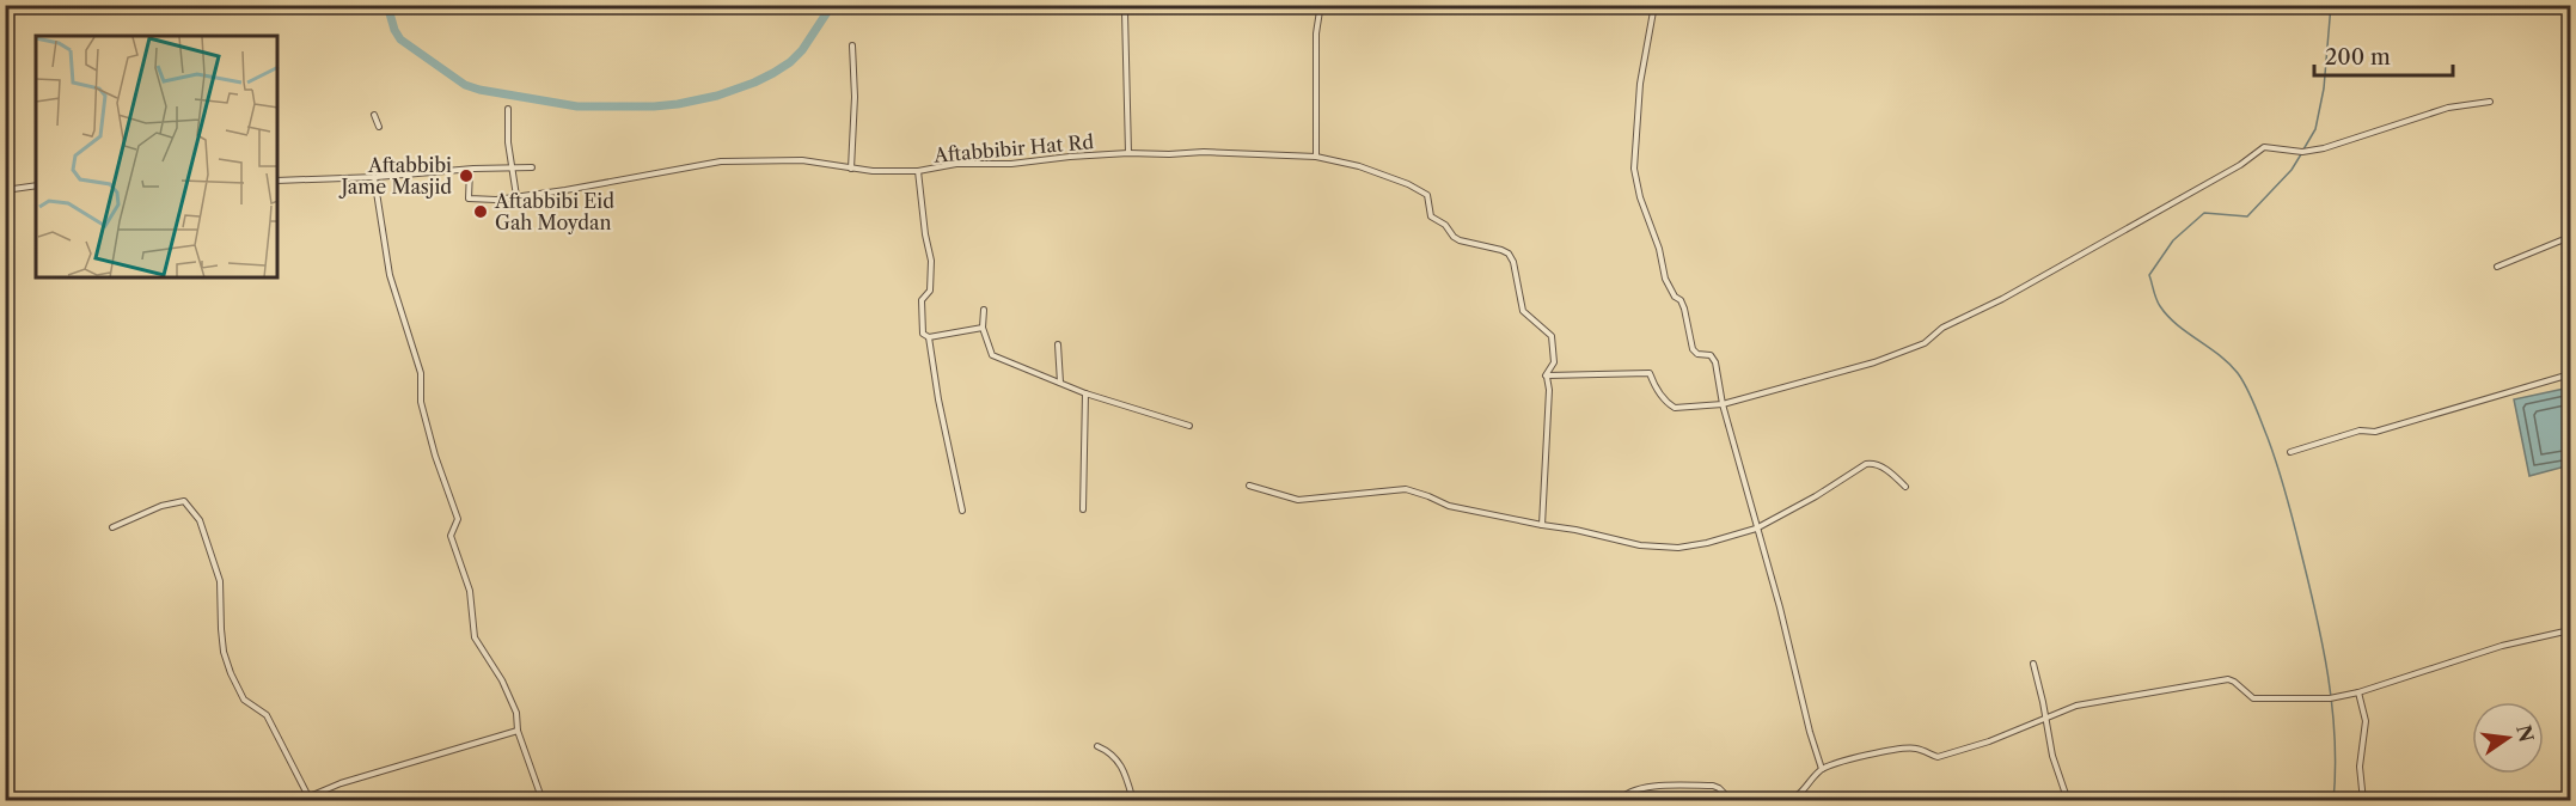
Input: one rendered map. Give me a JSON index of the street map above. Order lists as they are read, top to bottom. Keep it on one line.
{"streets":{"street":["Aftabbibir Hat Rd"]},"places":["Aftabbibi Jame Masjid","Aftabbibi Eid Gah Moydan"],"scale_bar":"200 m","north":"right"}
